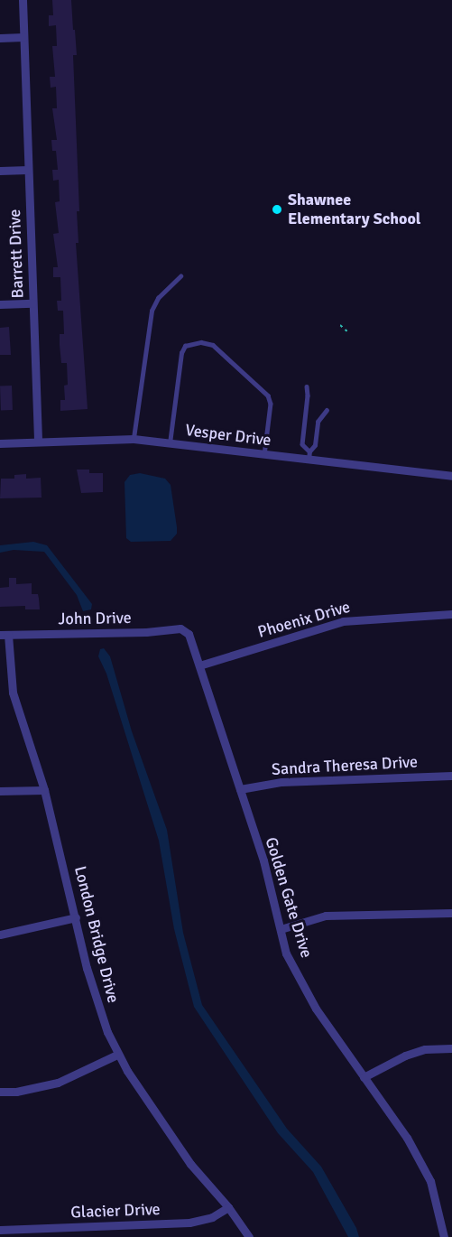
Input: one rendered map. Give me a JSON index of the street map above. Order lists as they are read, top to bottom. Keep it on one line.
{"streets":{"street":["Barrett Drive","Vesper Drive","John Drive","Phoenix Drive","Sandra Theresa Drive","Golden Gate Drive","London Bridge Drive","Glacier Drive"]},"crossings":[["Barrett Drive","Vesper Drive"],["John Drive","Golden Gate Drive"],["John Drive","London Bridge Drive"],["Phoenix Drive","Golden Gate Drive"],["Sandra Theresa Drive","Golden Gate Drive"],["London Bridge Drive","Glacier Drive"]],"places":["Shawnee Elementary School"]}
